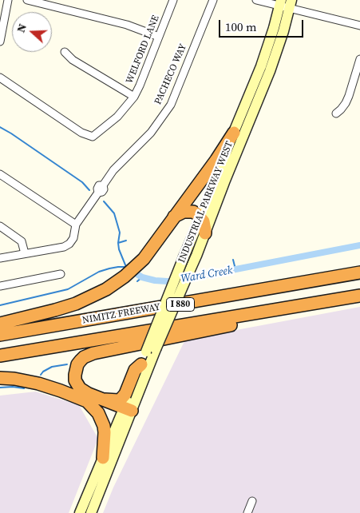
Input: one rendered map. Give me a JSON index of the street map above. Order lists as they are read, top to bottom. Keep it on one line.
{"streets":{"highway":["I 880","NIMITZ FREEWAY"],"main road":["INDUSTRIAL PARKWAY WEST"],"street":["WELFORD LANE","PACHECO WAY"]},"water":["Ward Creek"],"scale_bar":"100 m","north":"left"}
